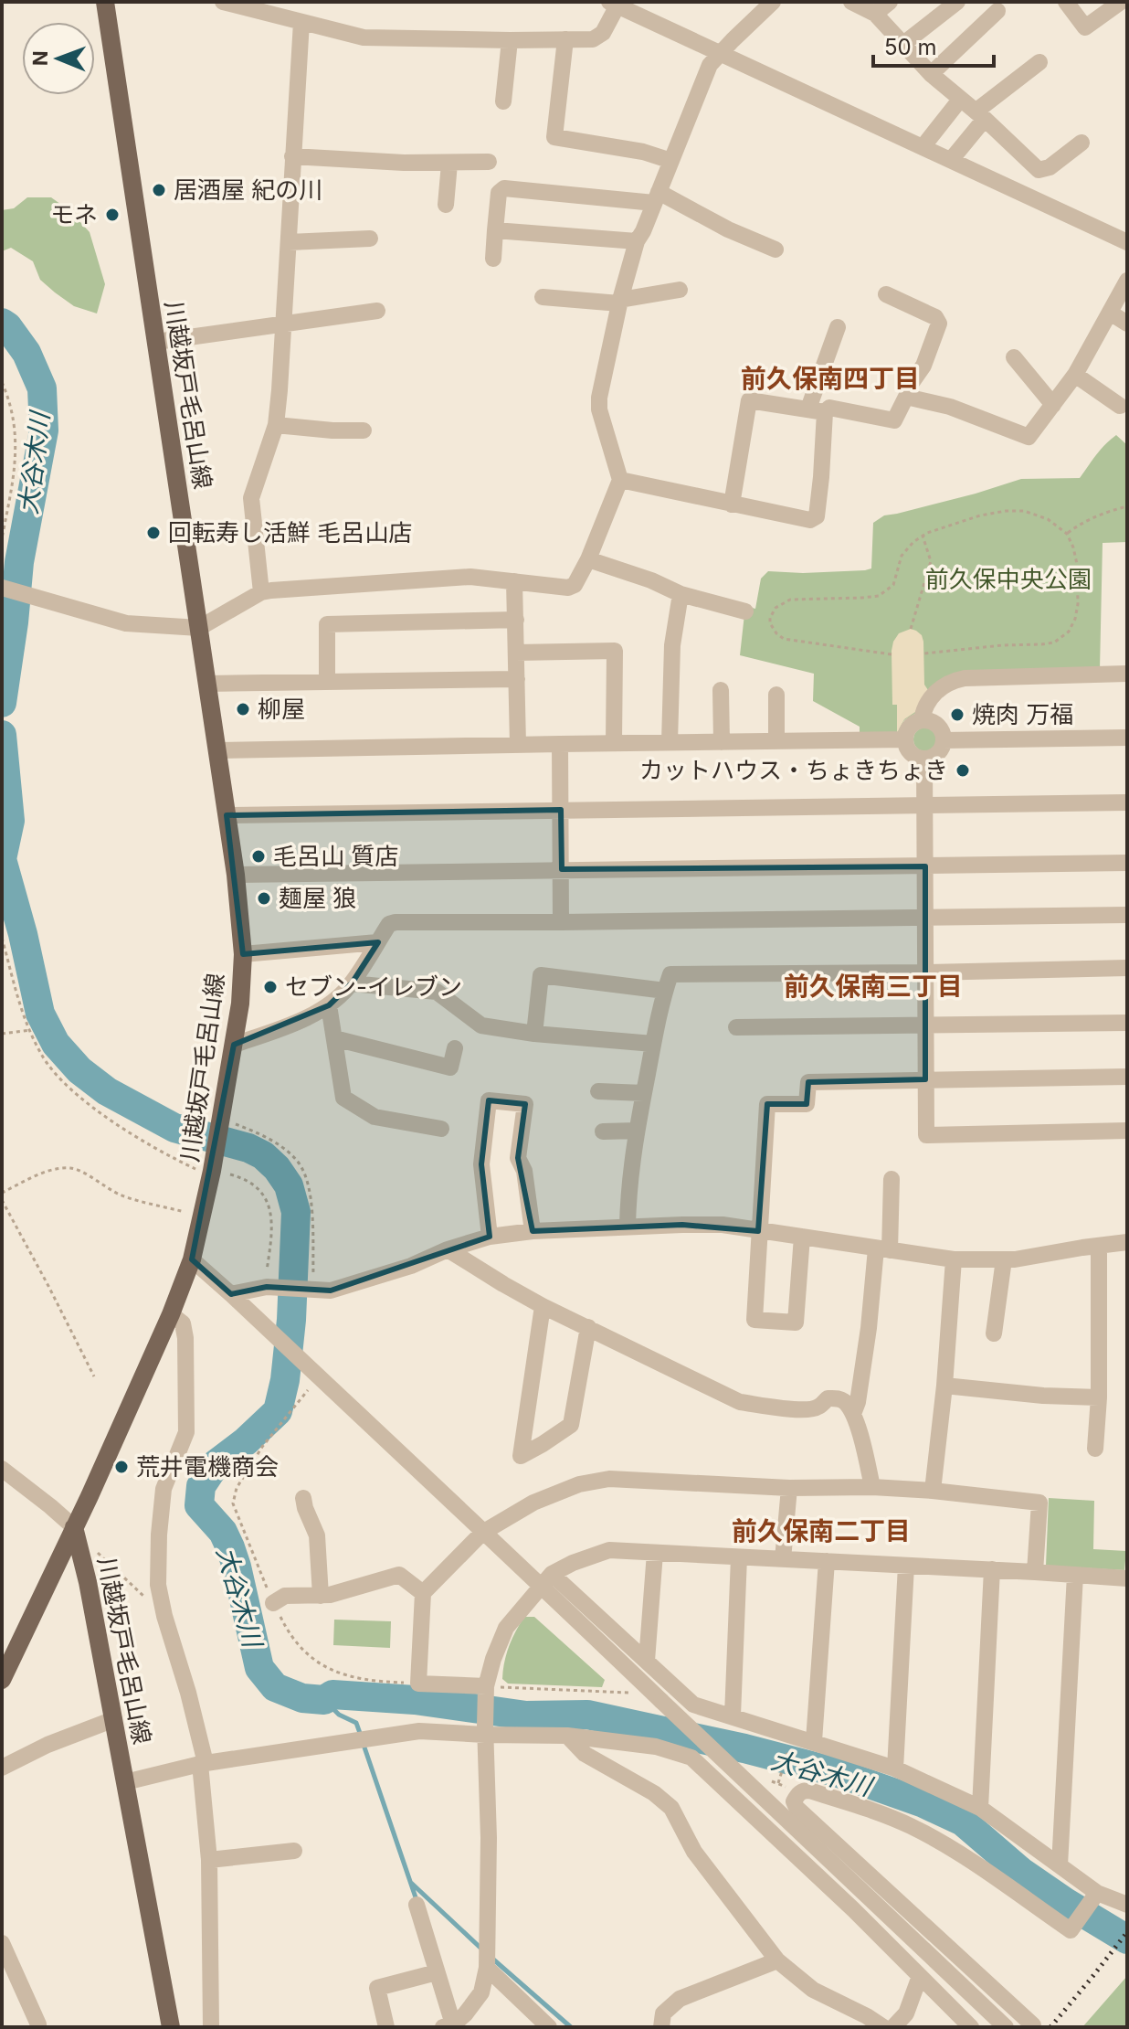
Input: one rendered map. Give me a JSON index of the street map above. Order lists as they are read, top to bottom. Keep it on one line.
{"streets":{"main road":["川越坂戸毛呂山線"]},"districts":["前久保南四丁目","前久保南三丁目","前久保南二丁目"],"water":["大谷木川"],"parks":["前久保中央公園"],"places":["居酒屋 紀の川","モネ","回転寿し活鮮 毛呂山店","柳屋","焼肉 万福","カットハウス・ちょきちょき","毛呂山 質店","麺屋 狼","セブン-イレブン","荒井電機商会"],"scale_bar":"50 m","north":"left"}
